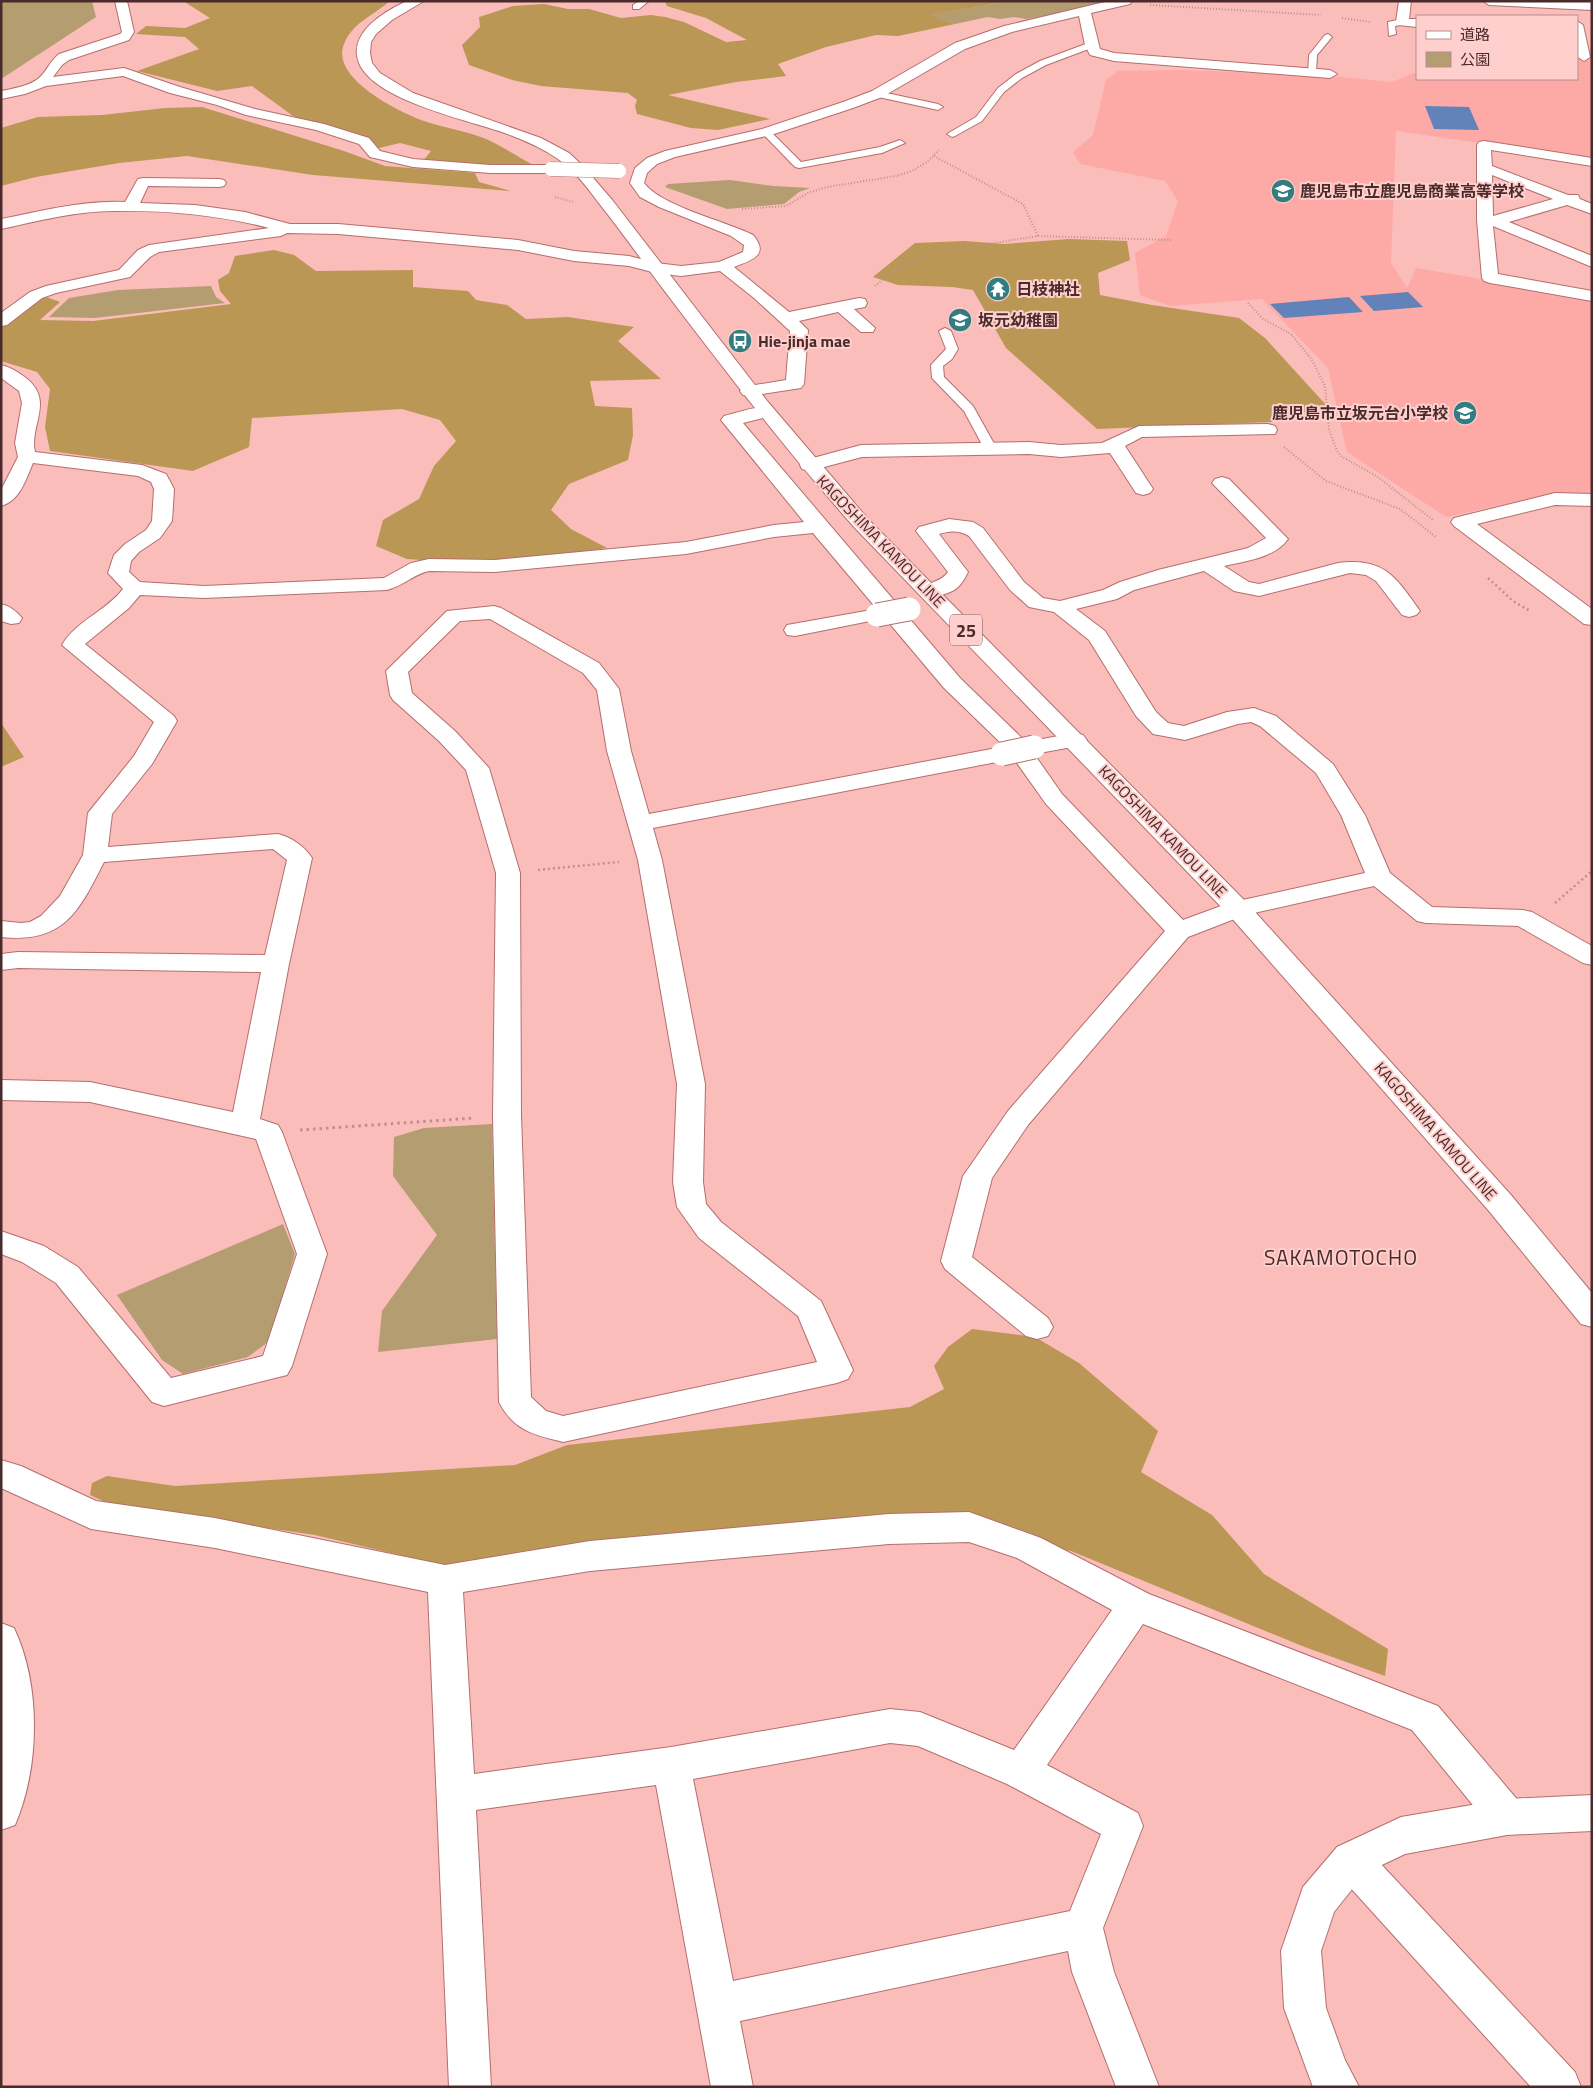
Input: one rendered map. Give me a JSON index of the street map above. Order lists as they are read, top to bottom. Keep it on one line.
{"streets":{"street":["KAGOSHIMA KAMOU LINE","25"]},"districts":["SAKAMOTOCHO"],"places":{"school or university":["鹿児島市立鹿児島商業高等学校","坂元幼稚園","鹿児島市立坂元台小学校"],"temple":["日枝神社"],"bus stop":["Hie-jinja mae"]},"legend":["道路","公園"]}
